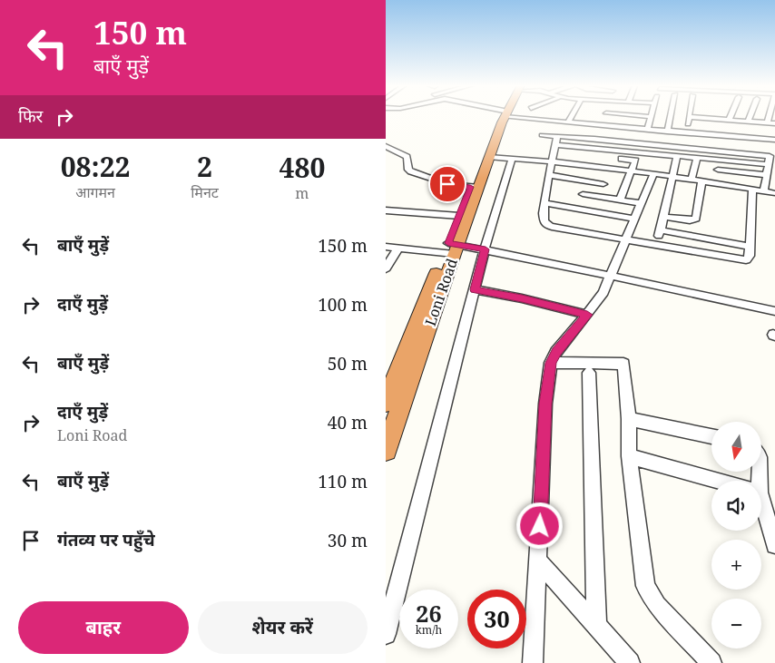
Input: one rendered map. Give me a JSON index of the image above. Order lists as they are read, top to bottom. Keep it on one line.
{"streets":{"highway":["Loni Road"]},"north":"bottom","page":{"turn":["150 m","बाएँ मुड़ें"],"then":"फिर","eta":["08:22","आगमन","2","मिनट","480","m"],"list":[{"name":"बाएँ मुड़ें","value":"150 m"},{"name":"दाएँ मुड़ें","value":"100 m"},{"name":"बाएँ मुड़ें","value":"50 m"},{"name":"दाएँ मुड़ें","note":"Loni Road","value":"40 m"},{"name":"बाएँ मुड़ें","value":"110 m"},{"name":"गंतव्य पर पहुँचे","value":"30 m"}],"map_buttons":["+","−"],"speed":"26 km/h","limit":"30","buttons":["बाहर","शेयर करें"]}}
